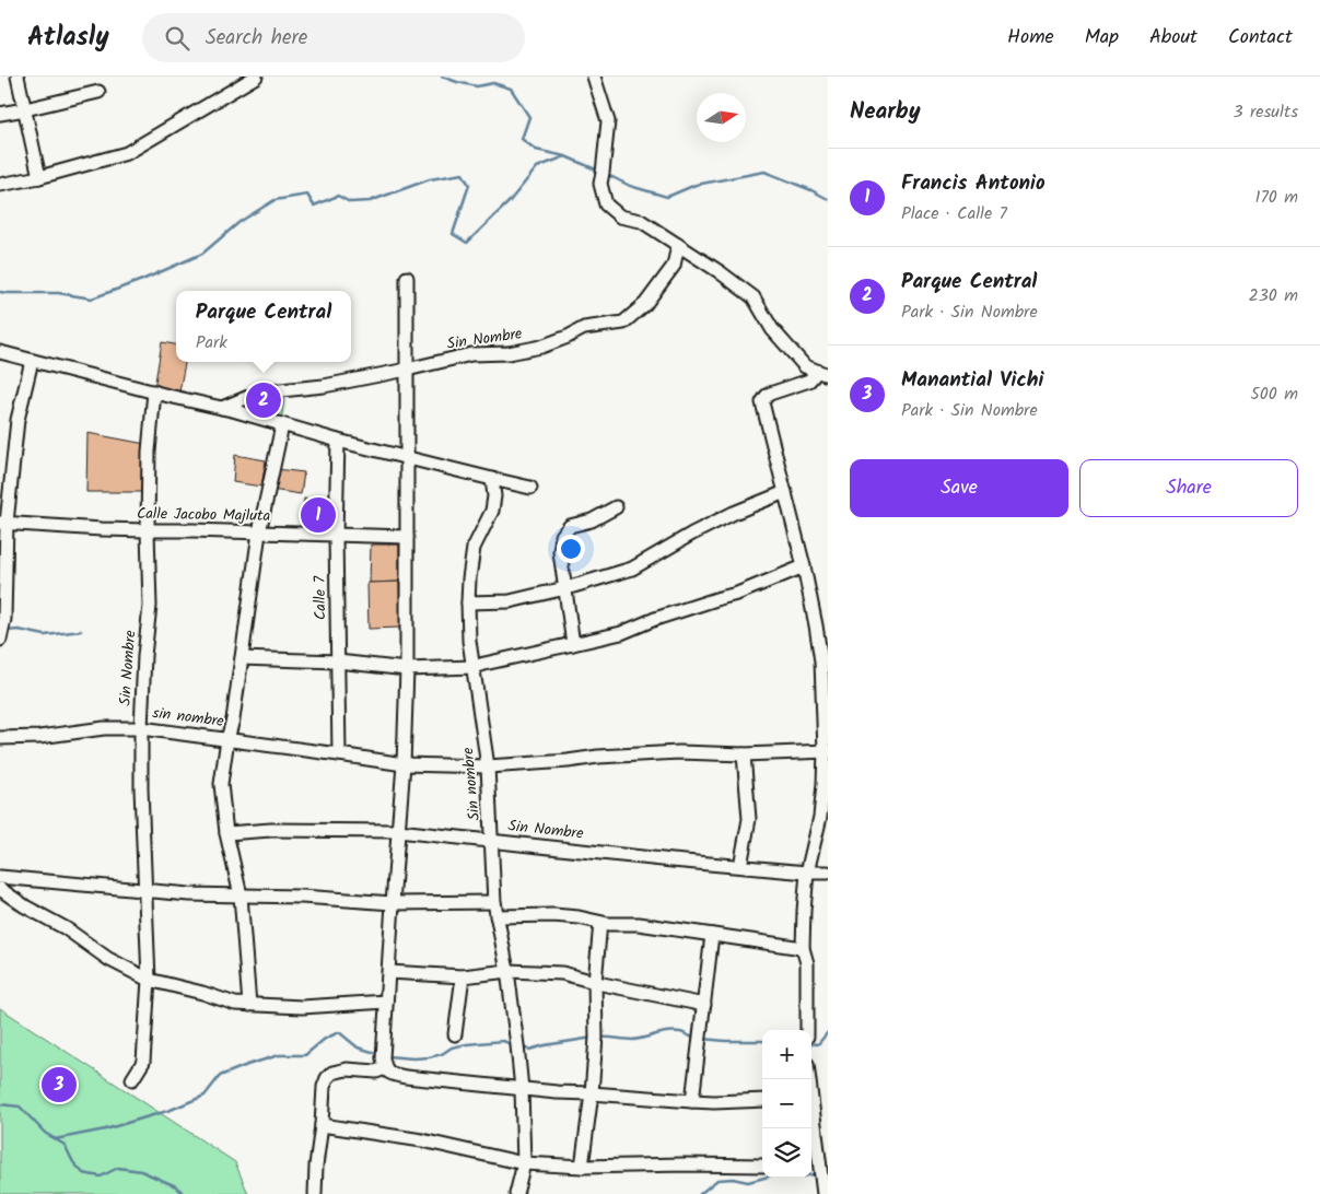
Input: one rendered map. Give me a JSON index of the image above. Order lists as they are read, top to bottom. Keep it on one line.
{"streets":{"street":["Sin Nombre","Calle Jacobo Majluta","Calle 7","sin nombre","Sin nombre"]},"crossings":[["Sin Nombre","Calle Jacobo Majluta"],["Sin Nombre","sin nombre"],["Sin Nombre","Sin nombre"],["Calle Jacobo Majluta","Calle 7"],["Calle 7","sin nombre"],["sin nombre","Sin nombre"]],"north":"right","page":{"header":"Atlasly","search":"Search here","nav":["Home","Map","About","Contact"],"heading":["Nearby","3 results"],"list":[{"mark":"1","name":"Francis Antonio","note":"Place · Calle 7","value":"170 m"},{"mark":"2","name":"Parque Central","note":"Park · Sin Nombre","value":"230 m"},{"mark":"3","name":"Manantial Vichi","note":"Park · Sin Nombre","value":"500 m"}],"popup":["Parque Central","Park"],"pins":["2","1","3"],"buttons":["Save","Share"],"map_buttons":["+","−"]}}
